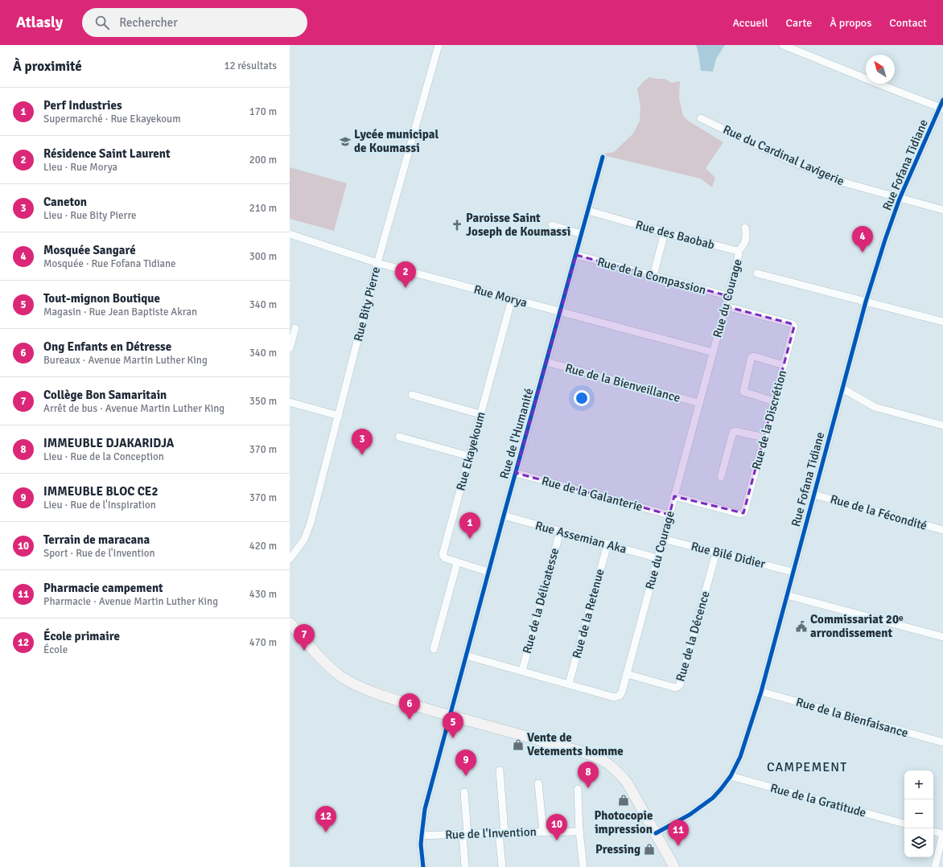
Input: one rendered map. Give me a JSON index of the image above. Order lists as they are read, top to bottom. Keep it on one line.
{"streets":{"street":["Rue du Cardinal Lavigerie","Rue Fofana Tidiane","Rue des Baobab","Rue de la Compassion","Rue Morya","Rue du Courage","Rue Bity Pierre","Rue de la Bienveillance","Rue de la Discrétion","Rue de l'Humanité","Rue Ekayekoum","Rue de la Galanterie","Rue de la Fécondité","Rue Assemian Aka","Rue Bilé Didier","Rue de la Délicatesse","Rue de la Retenue","Rue de la Décence","Rue de la Bienfaisance","Rue de la Gratitude","Rue de l'Invention"]},"crossings":[["Rue du Cardinal Lavigerie","Rue Fofana Tidiane"],["Rue Fofana Tidiane","Rue de la Fécondité"],["Rue Fofana Tidiane","Rue Bilé Didier"],["Rue Fofana Tidiane","Rue de la Bienfaisance"],["Rue Fofana Tidiane","Rue de la Gratitude"],["Rue des Baobab","Rue du Courage"],["Rue des Baobab","Rue de l'Humanité"],["Rue de la Compassion","Rue du Courage"],["Rue de la Compassion","Rue de l'Humanité"],["Rue Morya","Rue du Courage"],["Rue Morya","Rue Bity Pierre"],["Rue Morya","Rue de l'Humanité"],["Rue Morya","Rue Ekayekoum"],["Rue du Courage","Rue de la Bienveillance"],["Rue du Courage","Rue de la Discrétion"],["Rue du Courage","Rue de l'Humanité"],["Rue du Courage","Rue de la Galanterie"],["Rue du Courage","Rue Assemian Aka"],["Rue du Courage","Rue Bilé Didier"],["Rue du Courage","Rue de la Délicatesse"],["Rue du Courage","Rue de la Retenue"],["Rue du Courage","Rue de la Décence"],["Rue de la Bienveillance","Rue de l'Humanité"],["Rue de l'Humanité","Rue Ekayekoum"],["Rue de l'Humanité","Rue de la Galanterie"],["Rue de l'Humanité","Rue Assemian Aka"],["Rue de l'Humanité","Rue de l'Invention"],["Rue Assemian Aka","Rue de la Délicatesse"],["Rue Assemian Aka","Rue de la Retenue"],["Rue Bilé Didier","Rue de la Décence"]],"districts":["CAMPEMENT"],"places":{"school or university":["Lycée municipal de Koumassi"],"church":["Paroisse Saint Joseph de Koumassi"],"public building":["Commissariat 20ᵉ arrondissement"],"shop":["Vente de Vetements homme","Photocopie impression","Pressing"]},"north":"top left","page":{"header":"Atlasly","search":"Rechercher","nav":["Accueil","Carte","À propos","Contact"],"heading":["À proximité","12 résultats"],"list":[{"mark":"1","name":"Perf Industries","note":"Supermarché · Rue Ekayekoum","value":"170 m"},{"mark":"2","name":"Résidence Saint Laurent","note":"Lieu · Rue Morya","value":"200 m"},{"mark":"3","name":"Caneton","note":"Lieu · Rue Bity Pierre","value":"210 m"},{"mark":"4","name":"Mosquée Sangaré","note":"Mosquée · Rue Fofana Tidiane","value":"300 m"},{"mark":"5","name":"Tout-mignon Boutique","note":"Magasin · Rue Jean Baptiste Akran","value":"340 m"},{"mark":"6","name":"Ong Enfants en Détresse","note":"Bureaux · Avenue Martin Luther King","value":"340 m"},{"mark":"7","name":"Collège Bon Samaritain","note":"Arrêt de bus · Avenue Martin Luther King","value":"350 m"},{"mark":"8","name":"IMMEUBLE DJAKARIDJA","note":"Lieu · Rue de la Conception","value":"370 m"},{"mark":"9","name":"IMMEUBLE BLOC CE2","note":"Lieu · Rue de l'Inspiration","value":"370 m"},{"mark":"10","name":"Terrain de maracana","note":"Sport · Rue de l'Invention","value":"420 m"},{"mark":"11","name":"Pharmacie campement","note":"Pharmacie · Avenue Martin Luther King","value":"430 m"},{"mark":"12","name":"École primaire","note":"École","value":"470 m"}],"pins":["4","2","3","1","7","6","5","9","8","12","10","11"],"map_buttons":["+","−"]}}
